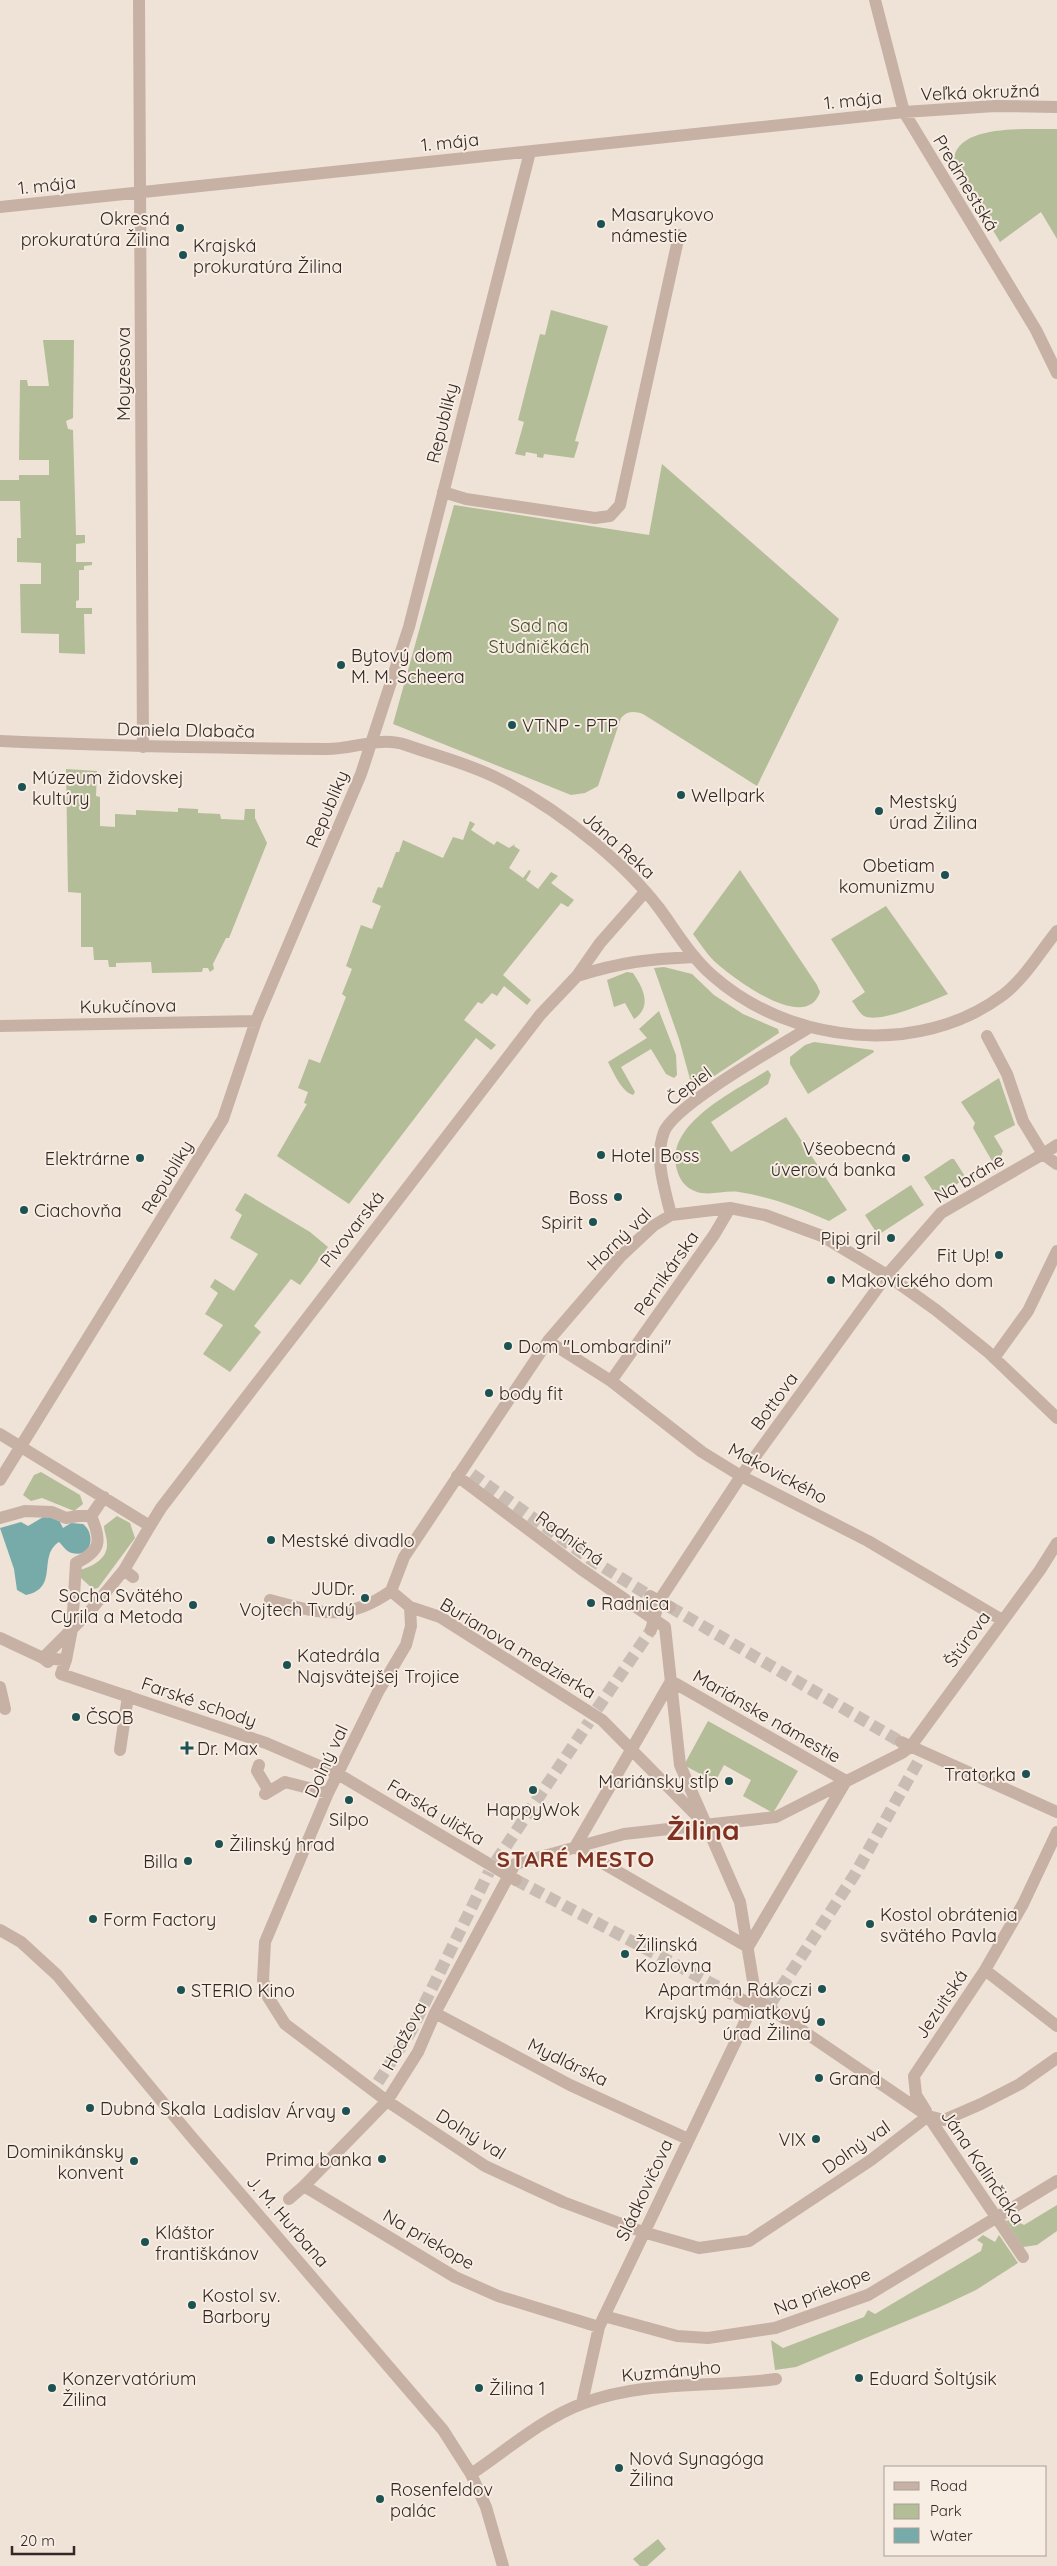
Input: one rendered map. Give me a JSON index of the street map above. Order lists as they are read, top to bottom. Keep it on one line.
{"streets":{"street":["Veľká okružná","1. mája","Predmestská","Moyzesova","Republiky","Daniela Dlabača","Jána Reka","Kukučínova","Čepiel","Na bráne","Pivovarská","Horný val","Pernikárska","Bottova","Makovického","Radničná","Štúrova","Burianova medzierka","Farské schody","Mariánske námestie","Dolný val","Farská ulička","Jezuitská","Hodžova","Mydlárska","Jána Kalinčiaka","Sládkovičova","J. M. Hurbana","Na priekope","Kuzmányho"]},"crossings":[["Veľká okružná","1. mája"],["Veľká okružná","Predmestská"],["1. mája","Predmestská"],["1. mája","Moyzesova"],["1. mája","Republiky"],["Moyzesova","Daniela Dlabača"],["Republiky","Daniela Dlabača"],["Republiky","Jána Reka"],["Republiky","Kukučínova"],["Daniela Dlabača","Jána Reka"],["Jána Reka","Čepiel"],["Jána Reka","Pivovarská"],["Čepiel","Horný val"],["Na bráne","Horný val"],["Na bráne","Bottova"],["Horný val","Pernikárska"],["Horný val","Bottova"],["Horný val","Makovického"],["Horný val","Radničná"],["Horný val","Burianova medzierka"],["Pernikárska","Makovického"],["Bottova","Makovického"],["Bottova","Radničná"],["Makovického","Štúrova"],["Radničná","Mariánske námestie"],["Štúrova","Mariánske námestie"],["Burianova medzierka","Mariánske námestie"],["Burianova medzierka","Dolný val"],["Farské schody","Dolný val"],["Farské schody","Farská ulička"],["Mariánske námestie","Hodžova"],["Mariánske námestie","Jána Kalinčiaka"],["Mariánske námestie","Sládkovičova"],["Dolný val","Farská ulička"],["Dolný val","Jezuitská"],["Dolný val","Hodžova"],["Dolný val","Jána Kalinčiaka"],["Dolný val","Sládkovičova"],["Farská ulička","Hodžova"],["Jezuitská","Jána Kalinčiaka"],["Hodžova","Mydlárska"],["Hodžova","Na priekope"],["Mydlárska","Sládkovičova"],["Jána Kalinčiaka","Sládkovičova"],["Jána Kalinčiaka","Na priekope"],["Sládkovičova","Na priekope"],["Sládkovičova","Kuzmányho"],["J. M. Hurbana","Kuzmányho"]],"districts":["Žilina","STARÉ MESTO"],"parks":["Sad na Studničkách"],"places":{"other":["Masarykovo námestie","Okresná prokuratúra Žilina","Krajská prokuratúra Žilina","Bytový dom M. M. Scheera","VTNP - PTP","Múzeum židovskej kultúry","Wellpark","Mestský úrad Žilina","Obetiam komunizmu","Hotel Boss","Elektrárne","Všeobecná úverová banka","Boss","Ciachovňa","Spirit","Pipi gril","Fit Up!","Makovického dom","Dom \"Lombardini\"","body fit","Mestské divadlo","JUDr. Vojtech Tvrdý","Radnica","Socha Svätého Cyrila a Metoda","Katedrála Najsvätejšej Trojice","ČSOB","Tratorka","Mariánsky stĺp","HappyWok","Silpo","Žilinský hrad","Billa","Form Factory","Kostol obrátenia svätého Pavla","Žilinská Kozlovna","Apartmán Rákoczi","STERIO Kino","Krajský pamiatkový úrad Žilina","Grand","Dubná Skala","Ladislav Árvay","VIX","Prima banka","Dominikánsky konvent","Kláštor františkánov","Kostol sv. Barbory","Eduard Šoltýsik","Konzervatórium Žilina","Žilina 1","Nová Synagóga Žilina","Rosenfeldov palác"],"health":["Dr. Max"]},"legend":["Road","Park","Water"],"scale_bar":"20 m"}
